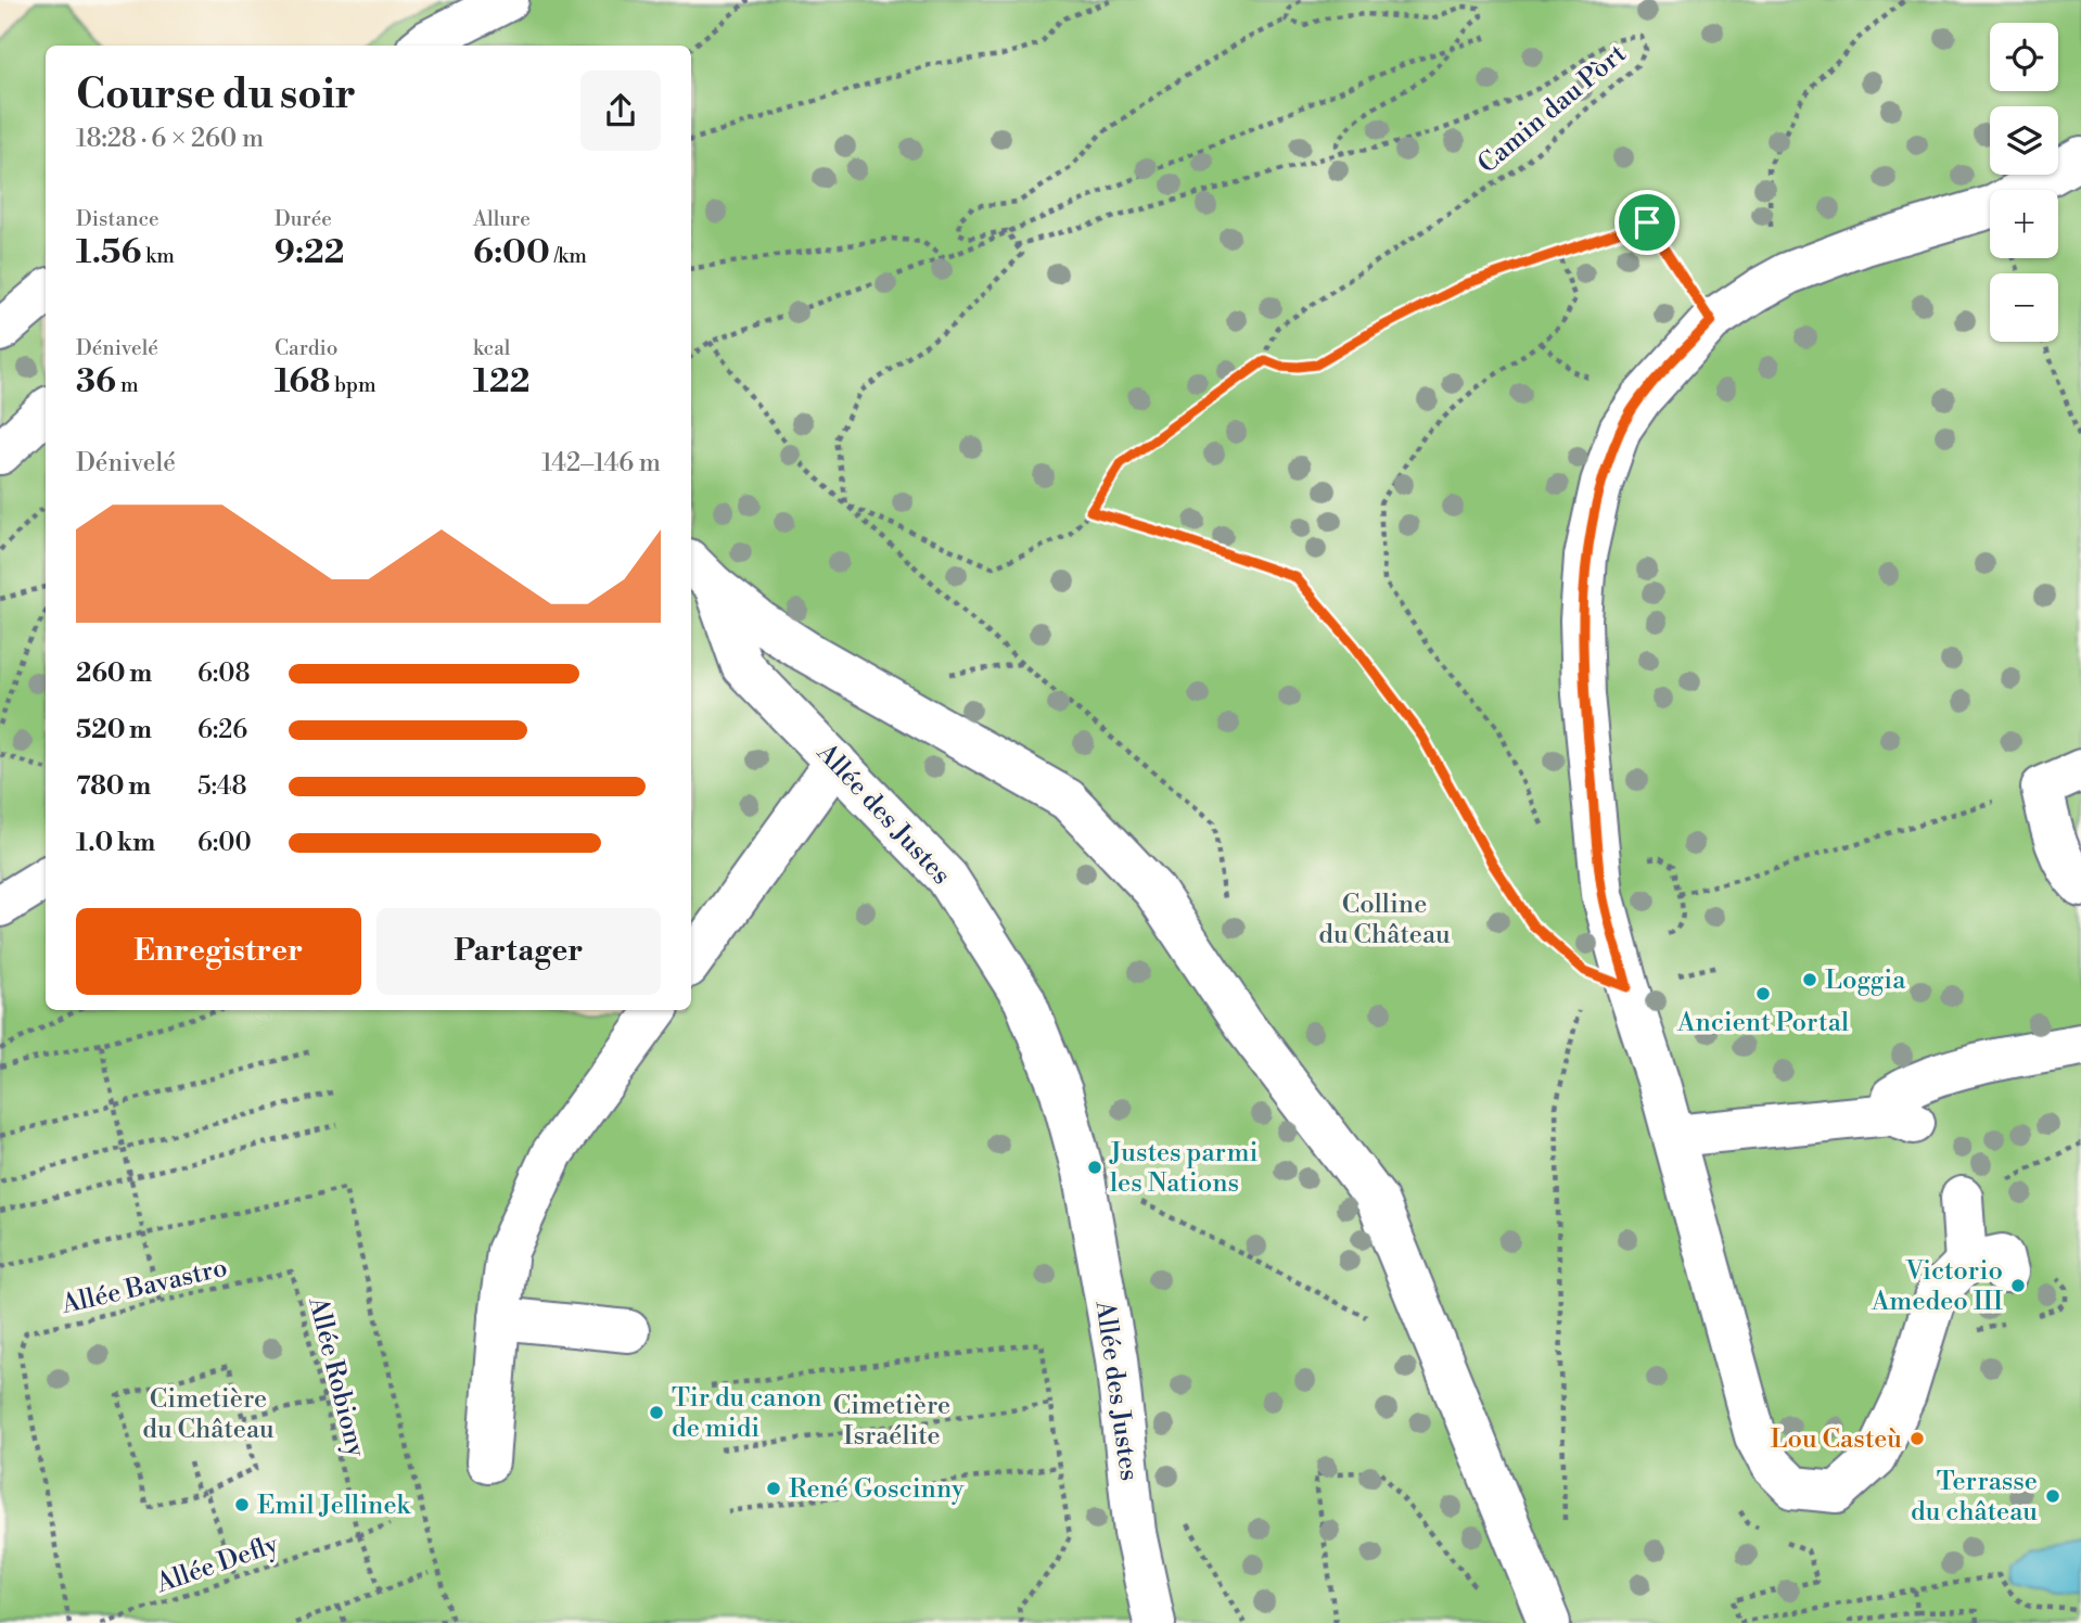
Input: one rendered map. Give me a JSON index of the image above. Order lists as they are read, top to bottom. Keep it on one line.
{"streets":{"street":["Allée des Justes"],"path":["Camin dau Pòrt","Allée Bavastro","Allée Robiony","Allée Defly"]},"crossings":[["Allée Bavastro","Allée Robiony"],["Allée Robiony","Allée Defly"]],"parks":["Colline du Château","Cimetière du Château","Cimetière Israélite"],"places":["Loggia","Ancient Portal","Justes parmi les Nations","Victorio Amedeo III","Tir du canon de midi","Lou Casteù","René Goscinny","Terrasse du château","Emil Jellinek"],"page":{"map_buttons":["+","−"],"heading":["Course du soir","18:28 · 6 × 260 m"],"stats":[["Distance","1.56 km"],["Durée","9:22"],["Allure","6:00 /km"],["Dénivelé","36 m"],["Cardio","168 bpm"],["kcal","122"]],"chart":["Dénivelé","142–146 m"],"list":[{"name":"260 m","note":"6:08"},{"name":"520 m","note":"6:26"},{"name":"780 m","note":"5:48"},{"name":"1.0 km","note":"6:00"}],"buttons":["Enregistrer","Partager"]}}
